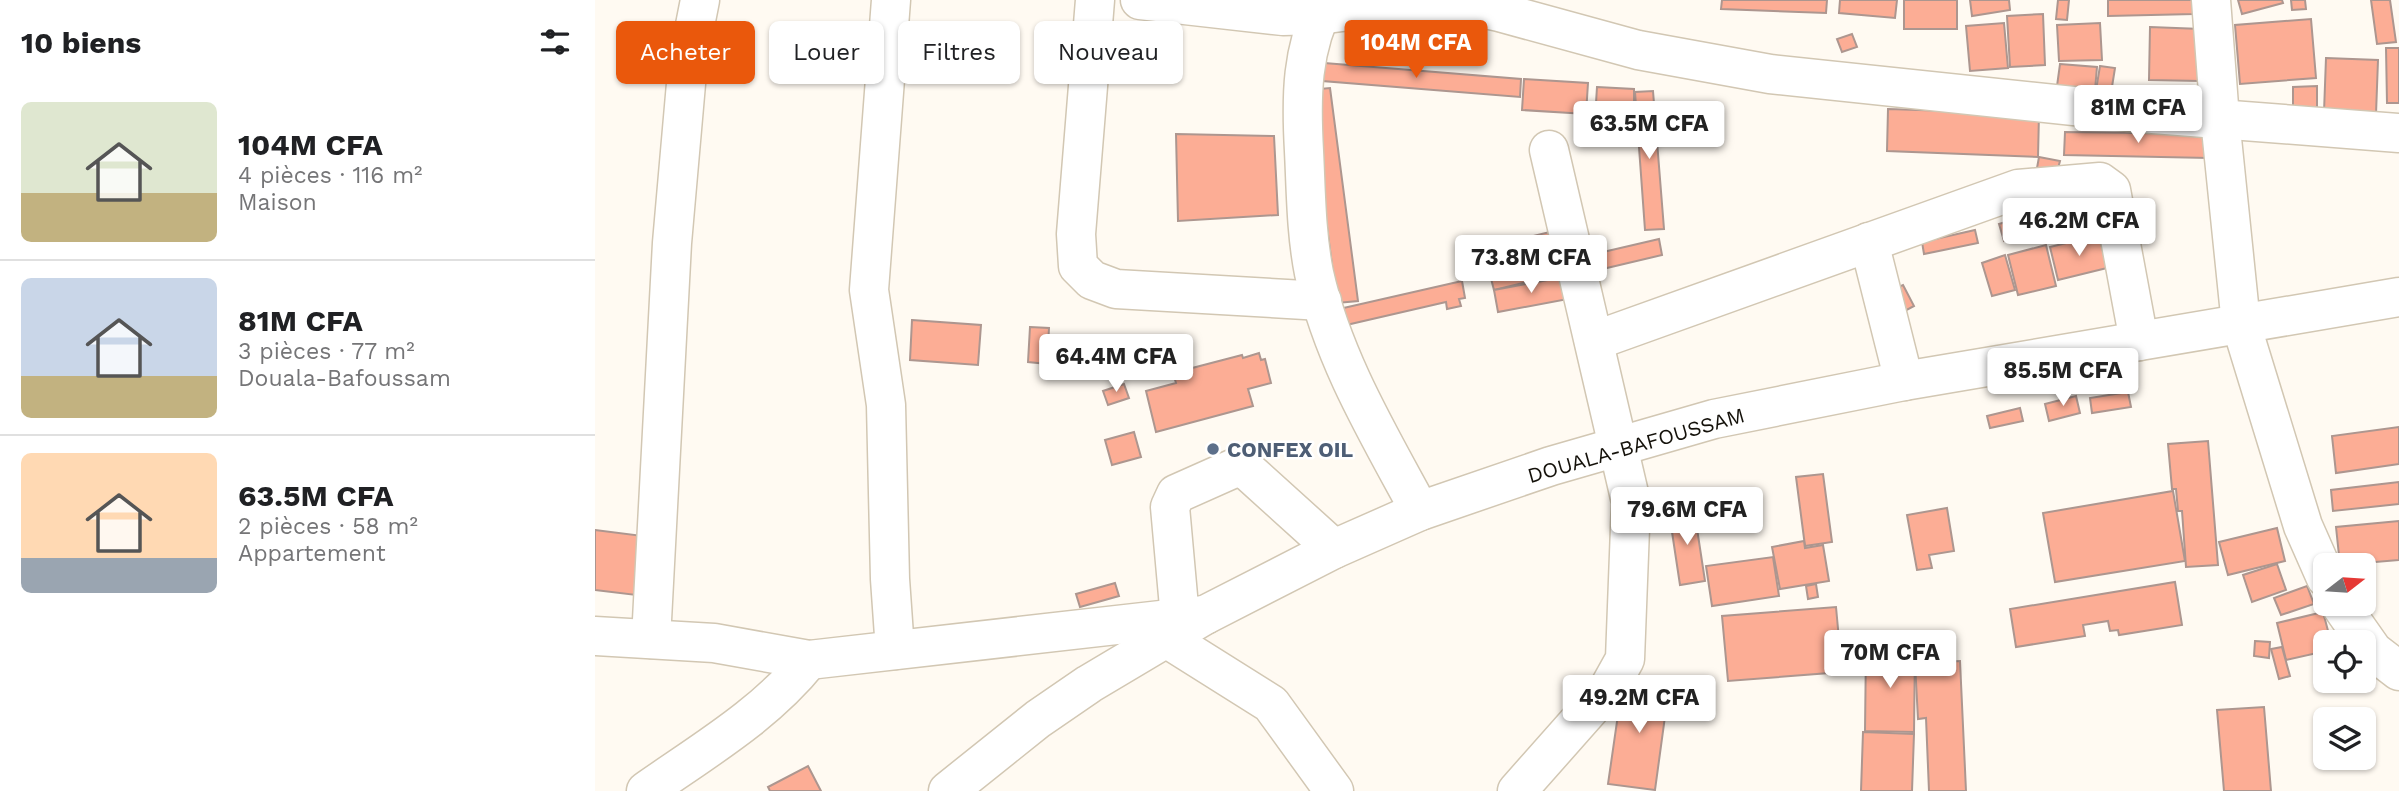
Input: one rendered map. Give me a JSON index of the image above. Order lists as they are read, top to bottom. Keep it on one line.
{"streets":{"main road":["DOUALA-BAFOUSSAM"]},"places":["CONFEX OIL"],"north":"right","page":{"heading":"10 biens","price":["104M CFA","81M CFA","63.5M CFA","46.2M CFA","73.8M CFA","64.4M CFA","85.5M CFA","79.6M CFA","70M CFA","49.2M CFA"],"chip":["Acheter","Louer","Filtres","Nouveau"],"list":[{"name":"104M CFA","note":"4 pièces · 116 m² · Maison"},{"name":"81M CFA","note":"3 pièces · 77 m² · Douala-Bafoussam"},{"name":"63.5M CFA","note":"2 pièces · 58 m² · Appartement"}]}}
